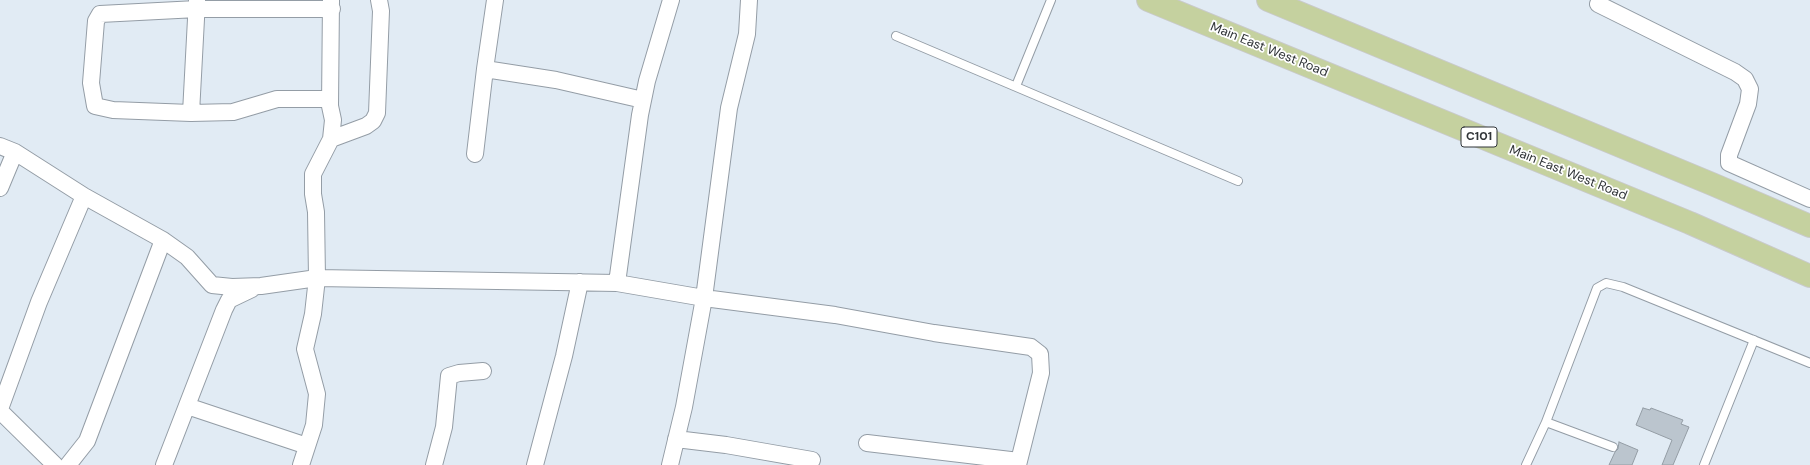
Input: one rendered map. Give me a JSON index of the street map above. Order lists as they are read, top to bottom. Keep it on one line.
{"streets":{"main road":["Main East West Road","C101"]}}
